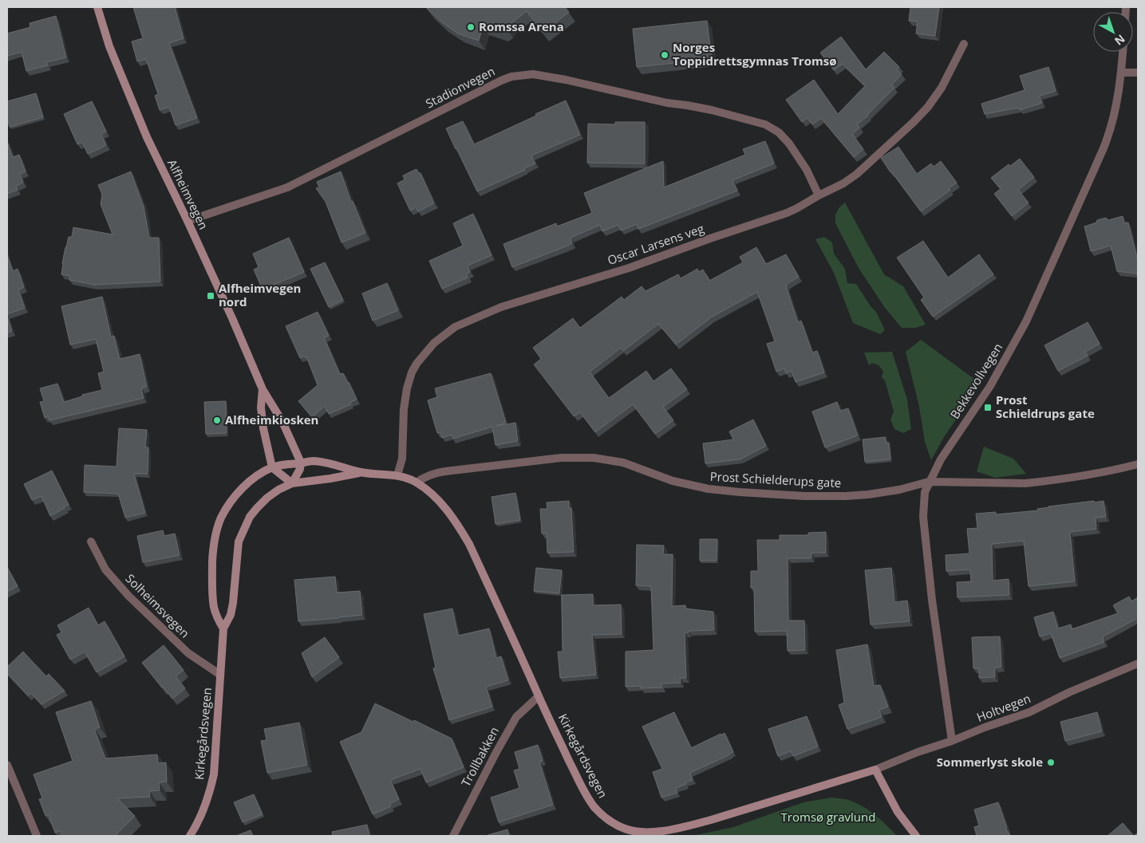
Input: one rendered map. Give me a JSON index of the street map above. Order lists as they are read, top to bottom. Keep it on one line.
{"streets":{"street":["Stadionvegen","Alfheimvegen","Oscar Larsens veg","Bekkevollvegen","Prost Schielderups gate","Solheimsvegen","Holtvegen","Kirkegårdsvegen","Trollbakken"]},"crossings":[["Stadionvegen","Alfheimvegen"],["Stadionvegen","Oscar Larsens veg"],["Alfheimvegen","Kirkegårdsvegen"],["Oscar Larsens veg","Kirkegårdsvegen"],["Bekkevollvegen","Prost Schielderups gate"],["Bekkevollvegen","Holtvegen"],["Prost Schielderups gate","Kirkegårdsvegen"],["Solheimsvegen","Kirkegårdsvegen"],["Holtvegen","Kirkegårdsvegen"],["Kirkegårdsvegen","Trollbakken"]],"parks":["Tromsø gravlund"],"places":{"other":["Romssa Arena","Norges Toppidrettsgymnas Tromsø","Alfheimkiosken","Sommerlyst skole"],"transit":["Alfheimvegen nord","Prost Schieldrups gate"]},"north":"bottom right"}
